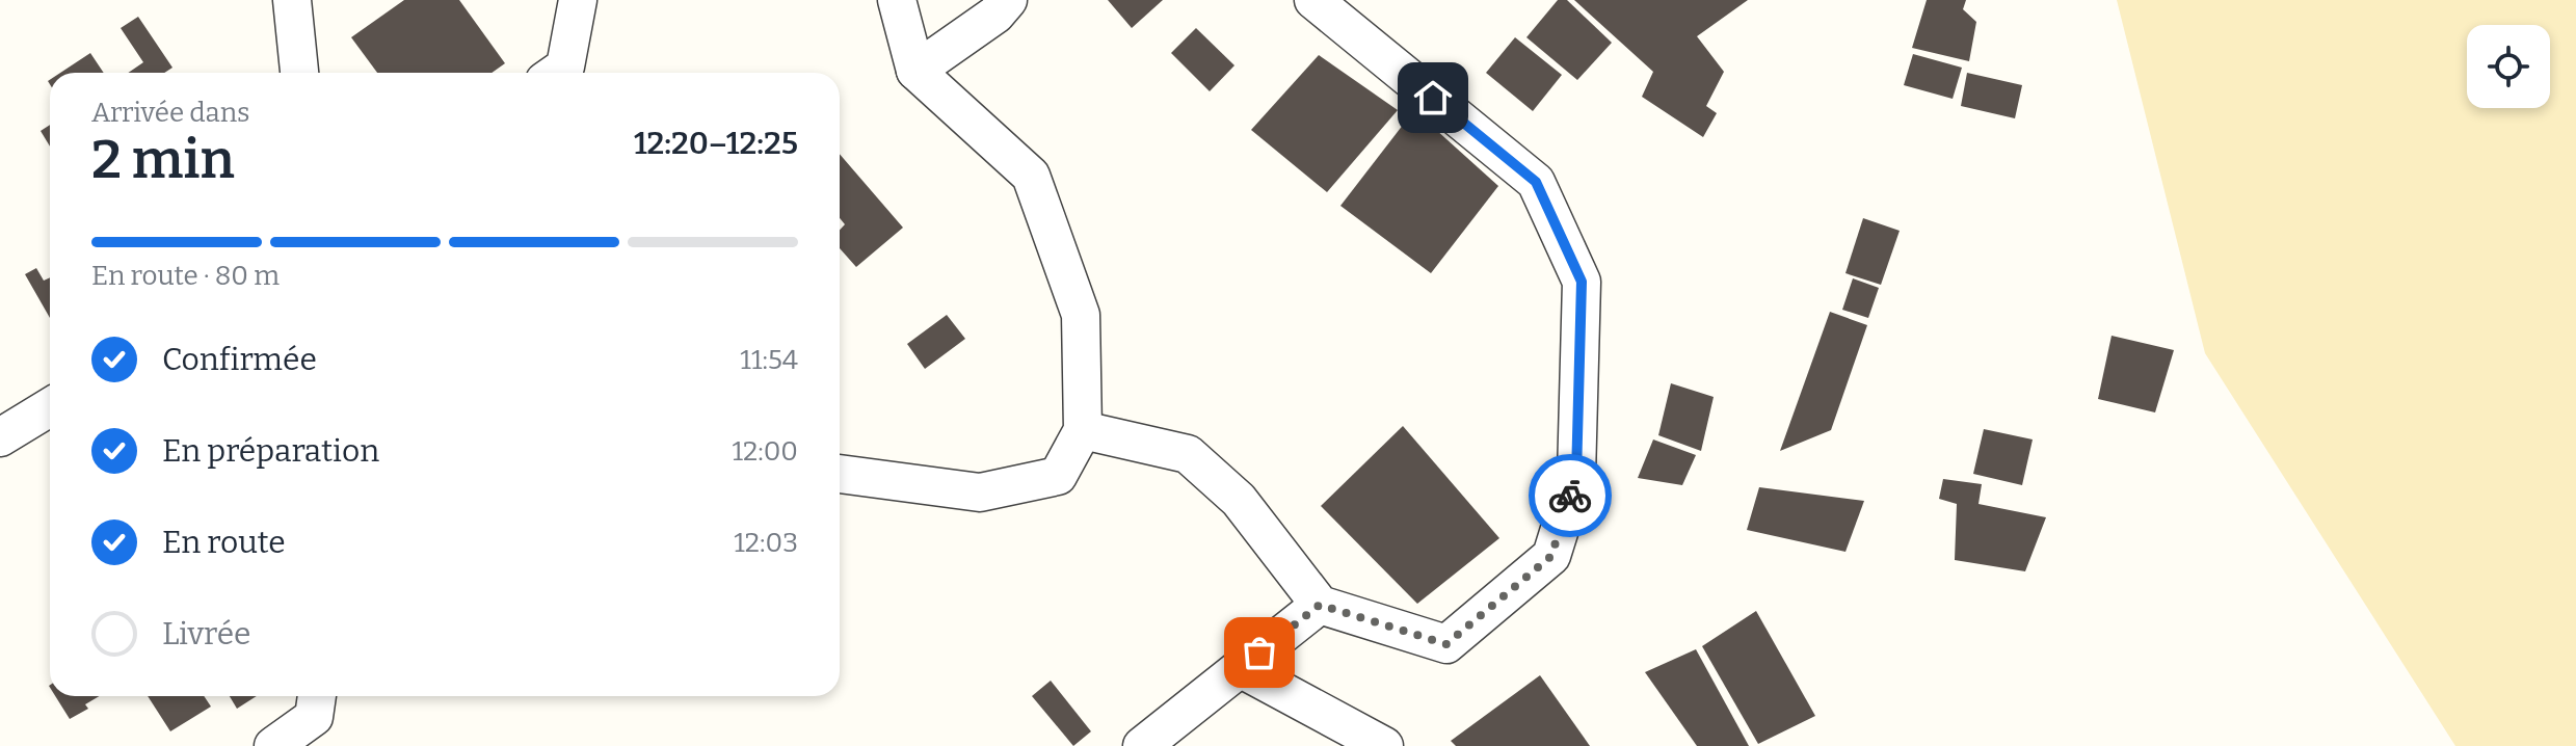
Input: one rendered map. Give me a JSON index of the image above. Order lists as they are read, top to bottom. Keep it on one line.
{"page":{"heading":["2 min","Arrivée dans","12:20–12:25"],"bar":"En route · 80 m","list":[["Confirmée","11:54"],["En préparation","12:00"],["En route","12:03"],"Livrée"]}}
